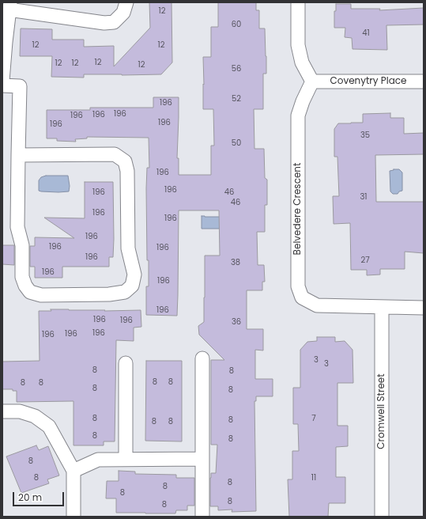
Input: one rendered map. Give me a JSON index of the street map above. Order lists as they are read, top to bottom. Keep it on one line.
{"streets":{"street":["Covenytry Place","Belvedere Crescent","Cromwell Street"]},"crossings":[["Covenytry Place","Belvedere Crescent"],["Belvedere Crescent","Cromwell Street"]],"house_numbers":["12","60","41","12","12","12","12","12","12","56","52","196","196","196","196","196","196","35","50","196","196","196","46","31","46","196","196","196","196","196","196","27","38","196","196","196","196","196","36","196","196","196","3","3","8","8","8","8","8","8","8","8","8","7","8","8","8","8","8","8","8","11","8","8","8","8","8"],"scale_bar":"20 m"}
